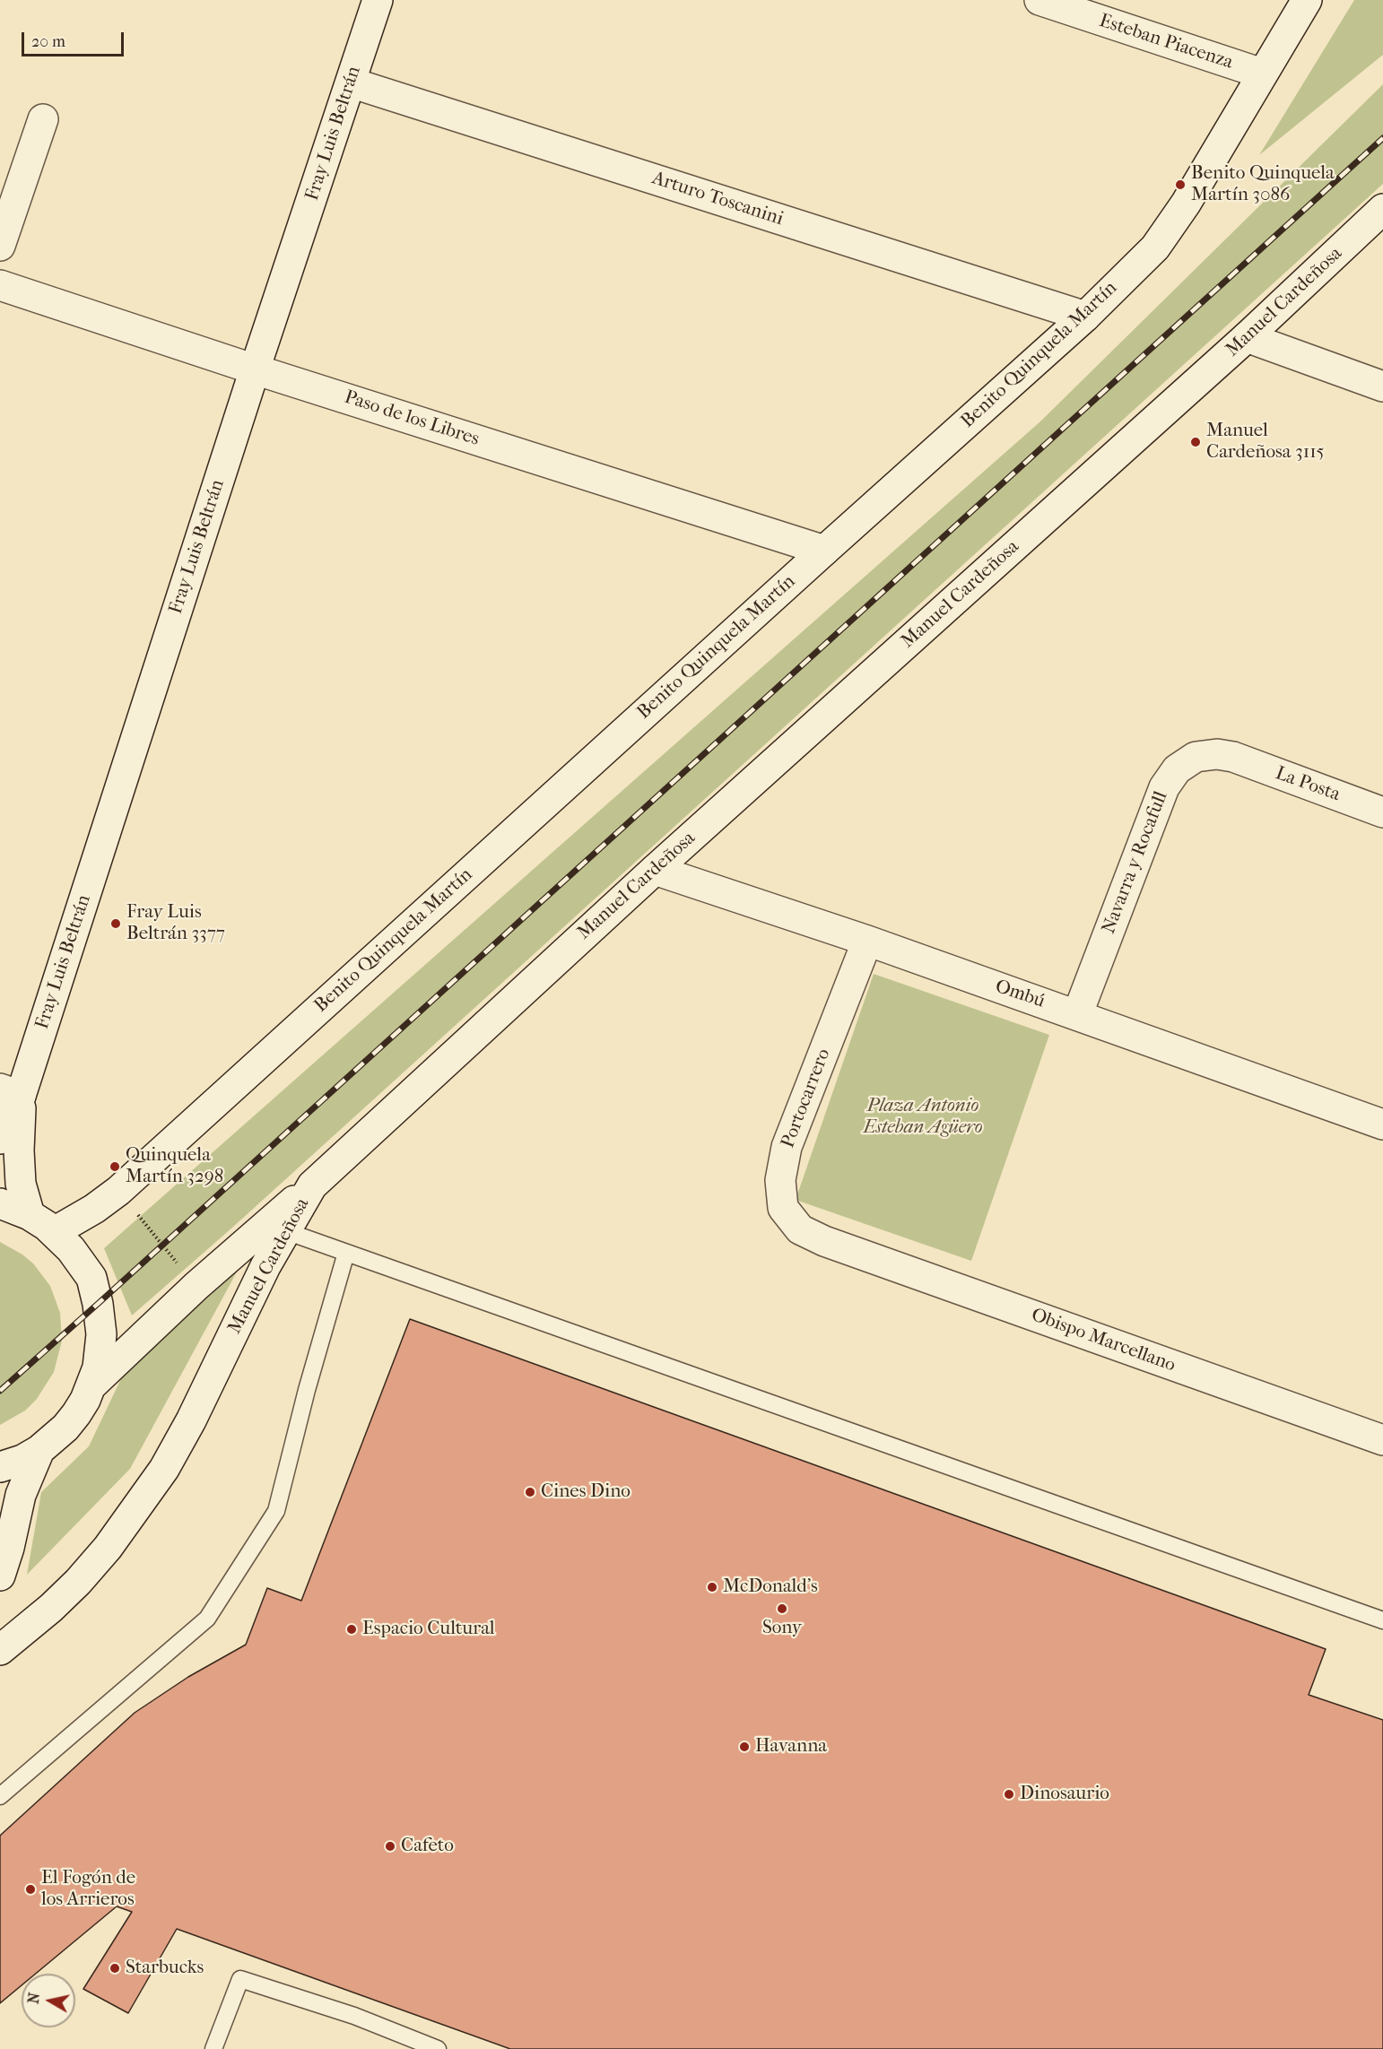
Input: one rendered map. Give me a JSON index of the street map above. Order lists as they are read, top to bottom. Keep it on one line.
{"streets":{"main road":["Esteban Piacenza","Fray Luis Beltrán","Arturo Toscanini","Manuel Cardeñosa","Benito Quinquela Martín","Paso de los Libres","La Posta","Navarra y Rocafull","Ombú","Portocarrero","Obispo Marcellano"]},"crossings":[["Esteban Piacenza","Benito Quinquela Martín"],["Fray Luis Beltrán","Arturo Toscanini"],["Fray Luis Beltrán","Paso de los Libres"],["Arturo Toscanini","Benito Quinquela Martín"],["Manuel Cardeñosa","Ombú"],["Benito Quinquela Martín","Paso de los Libres"],["La Posta","Navarra y Rocafull"],["Navarra y Rocafull","Ombú"],["Ombú","Portocarrero"],["Portocarrero","Obispo Marcellano"]],"parks":["Plaza Antonio Esteban Agüero"],"places":["Benito Quinquela Martín 3086","Manuel Cardeñosa 3115","Fray Luis Beltrán 3377","Quinquela Martín 3298","Cines Dino","McDonald's","Sony","Espacio Cultural","Havanna","Dinosaurio","Cafeto","El Fogón de los Arrieros","Starbucks"],"scale_bar":"20 m","north":"left"}
